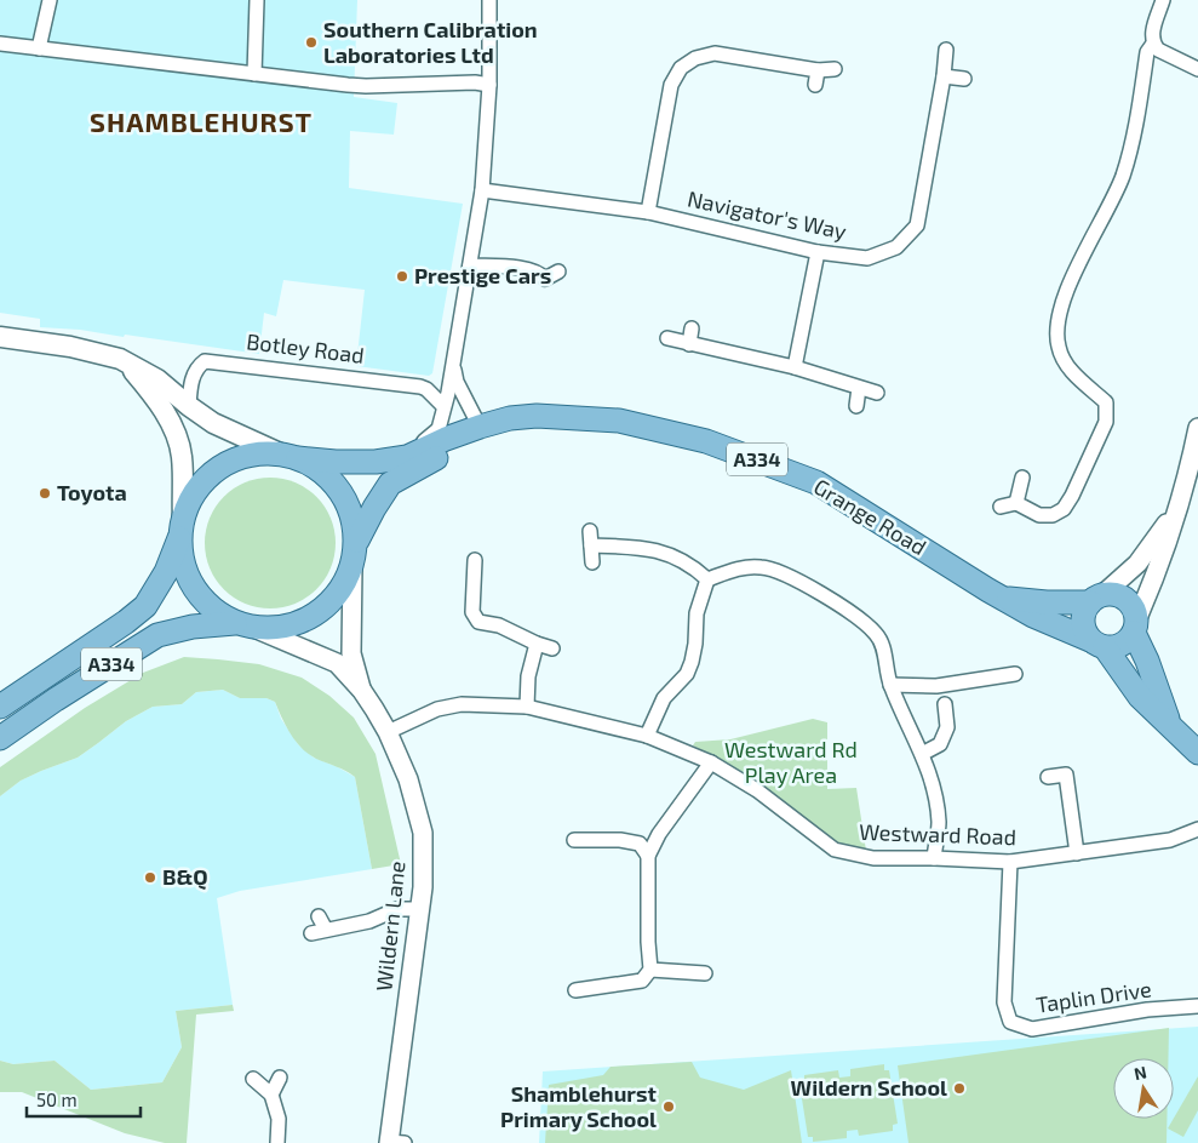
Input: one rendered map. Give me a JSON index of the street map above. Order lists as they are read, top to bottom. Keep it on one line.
{"streets":{"main road":["A334","Grange Road"],"street":["Navigator's Way","Botley Road","Westward Road","Wildern Lane","Taplin Drive"]},"crossings":[["A334","Grange Road"],["A334","Wildern Lane"],["Grange Road","Wildern Lane"],["Westward Road","Wildern Lane"],["Westward Road","Taplin Drive"]],"districts":["SHAMBLEHURST"],"parks":["Westward Rd Play Area"],"places":["Southern Calibration Laboratories Ltd","Prestige Cars","Toyota","B&Q","Wildern School","Shamblehurst Primary School"],"scale_bar":"50 m","north":"top"}
